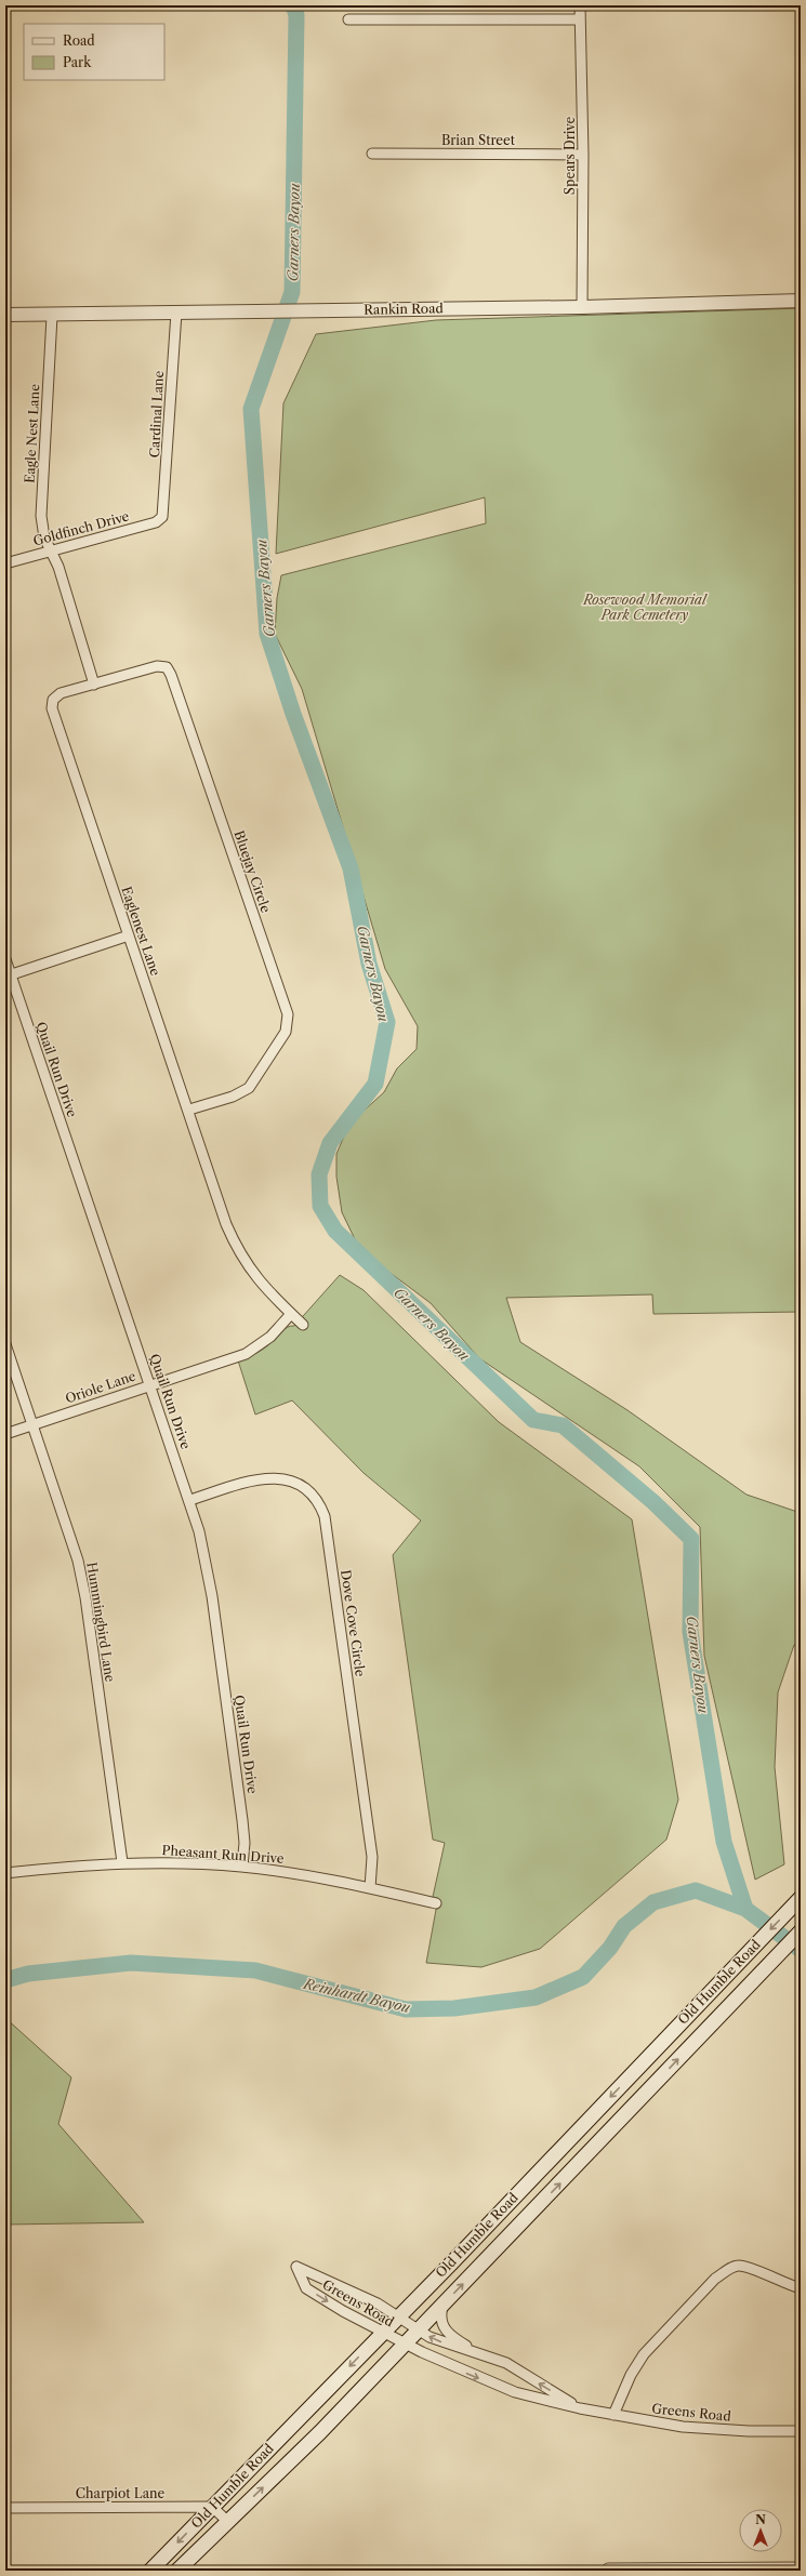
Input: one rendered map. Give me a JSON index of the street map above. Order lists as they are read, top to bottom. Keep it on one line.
{"streets":{"main road":["Old Humble Road"],"street":["Brian Street","Spears Drive","Rankin Road","Cardinal Lane","Eagle Nest Lane","Goldfinch Drive","Bluejay Circle","Eaglenest Lane","Quail Run Drive","Oriole Lane","Hummingbird Lane","Dove Cove Circle","Pheasant Run Drive","Greens Road","Charpiot Lane"]},"crossings":[["Brian Street","Spears Drive"],["Spears Drive","Rankin Road"],["Rankin Road","Cardinal Lane"],["Rankin Road","Eagle Nest Lane"],["Cardinal Lane","Goldfinch Drive"],["Eagle Nest Lane","Goldfinch Drive"],["Bluejay Circle","Eaglenest Lane"],["Eaglenest Lane","Oriole Lane"],["Quail Run Drive","Oriole Lane"],["Quail Run Drive","Dove Cove Circle"],["Quail Run Drive","Pheasant Run Drive"],["Oriole Lane","Hummingbird Lane"],["Hummingbird Lane","Pheasant Run Drive"],["Dove Cove Circle","Pheasant Run Drive"],["Old Humble Road","Greens Road"],["Old Humble Road","Charpiot Lane"]],"water":["Garners Bayou","Reinhardt Bayou"],"parks":["Rosewood Memorial Park Cemetery"],"legend":["Road","Park"],"north":"top"}
